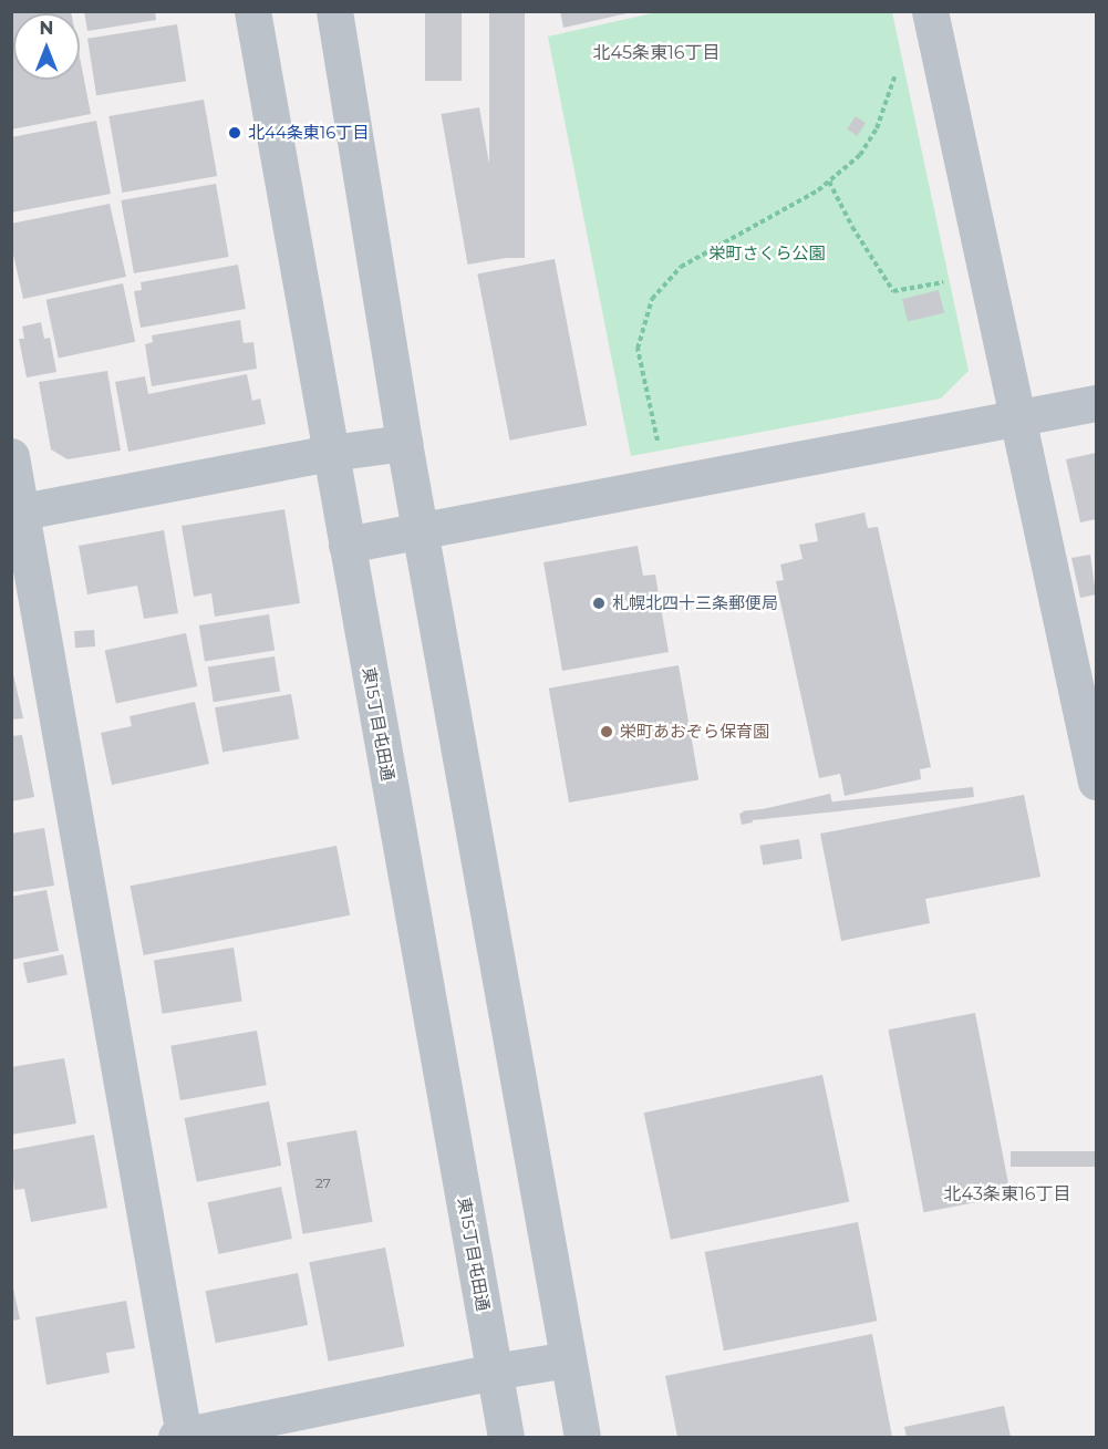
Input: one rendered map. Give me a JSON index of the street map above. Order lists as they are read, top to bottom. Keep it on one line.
{"streets":{"street":["東15丁目屯田通"]},"districts":["北45条東16丁目","北43条東16丁目"],"parks":["栄町さくら公園"],"places":["北44条東16丁目","札幌北四十三条郵便局","栄町あおぞら保育園"],"house_numbers":["27"],"north":"top"}
